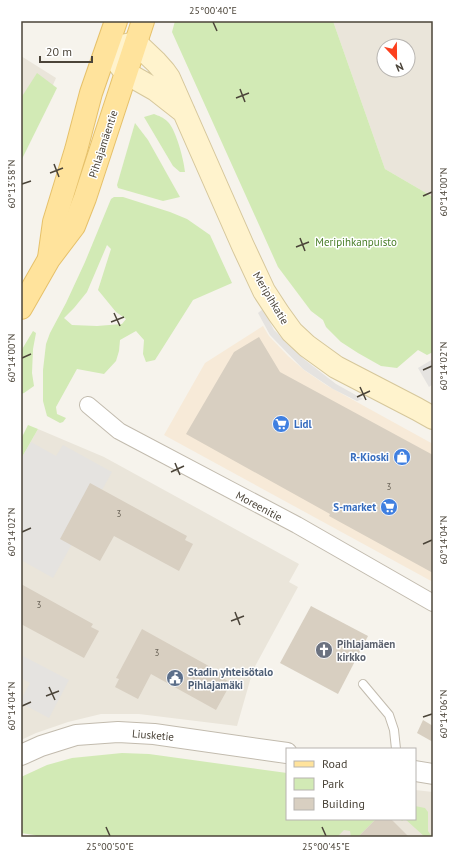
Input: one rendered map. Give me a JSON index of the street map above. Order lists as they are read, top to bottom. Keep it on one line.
{"streets":{"main road":["Pihlajamäentie","Meripihkatie"],"street":["Moreenitie","Liusketie"]},"crossings":[["Pihlajamäentie","Meripihkatie"]],"parks":["Meripihkanpuisto"],"places":{"supermarket":["Lidl","S-market"],"shop":["R-Kioski"],"church":["Pihlajamäen kirkko"],"public building":["Stadin yhteisötalo Pihlajamäki"]},"house_numbers":["3","3","3","3"],"legend":["Road","Park","Building"],"scale_bar":"20 m","north":"bottom","coordinates":["25°00'40\"E","60°13'58\"N","60°14'00\"N","60°14'02\"N","60°14'04\"N","60°14'06\"N","25°00'50\"E","25°00'45\"E"]}
